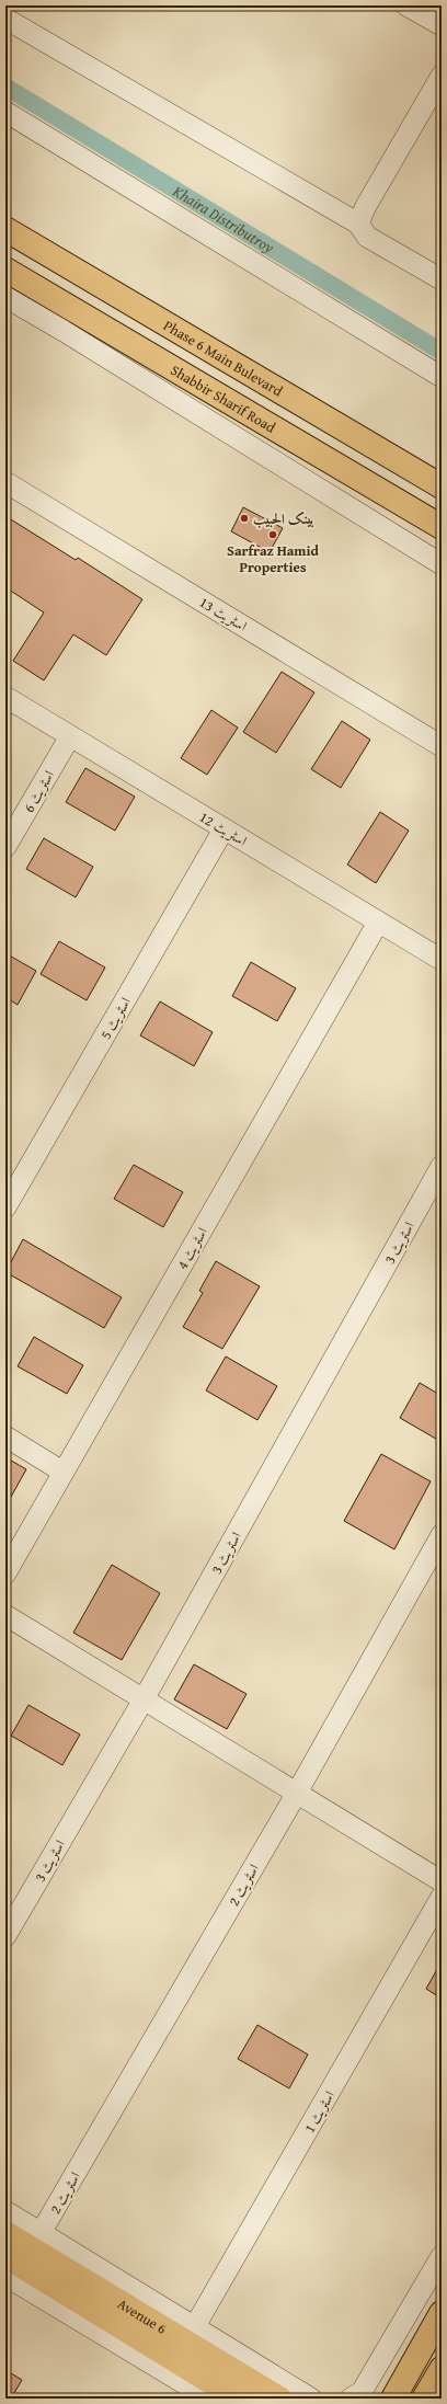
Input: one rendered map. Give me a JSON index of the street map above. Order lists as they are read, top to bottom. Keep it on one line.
{"streets":{"main road":["Phase 6 Main Bulevard","Shabbir Sharif Road","Avenue 6"],"street":["اسٹریٹ 13","اسٹریٹ 6","اسٹریٹ 12","اسٹریٹ 5","اسٹریٹ 3","اسٹریٹ 4","اسٹریٹ 2","اسٹریٹ 1"]},"crossings":[["اسٹریٹ 6","اسٹریٹ 12"],["اسٹریٹ 12","اسٹریٹ 5"],["اسٹریٹ 12","اسٹریٹ 4"]],"water":["Khaira Distributroy"],"places":["بينک الحبيب","Sarfraz Hamid Properties"]}
